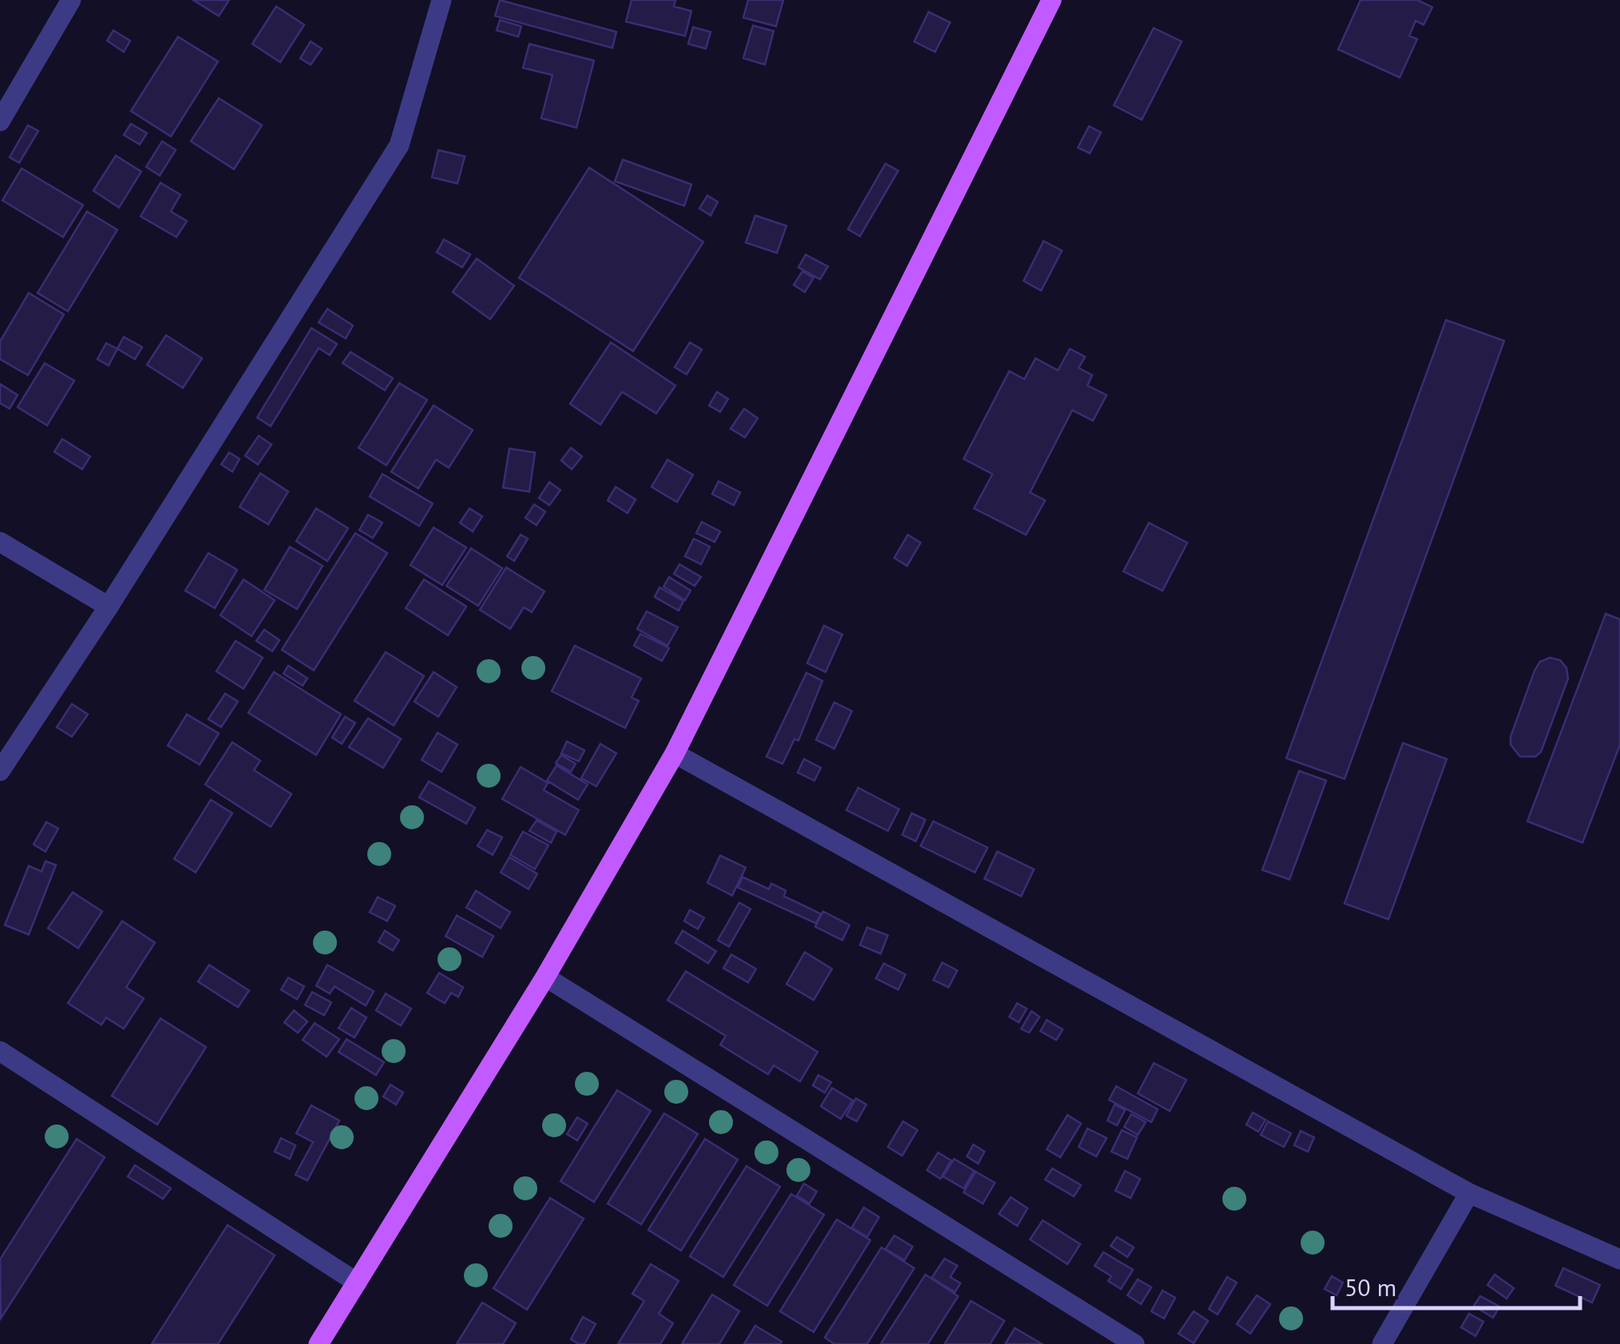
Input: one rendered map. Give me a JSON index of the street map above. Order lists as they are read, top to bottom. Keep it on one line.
{"scale_bar":"50 m"}
